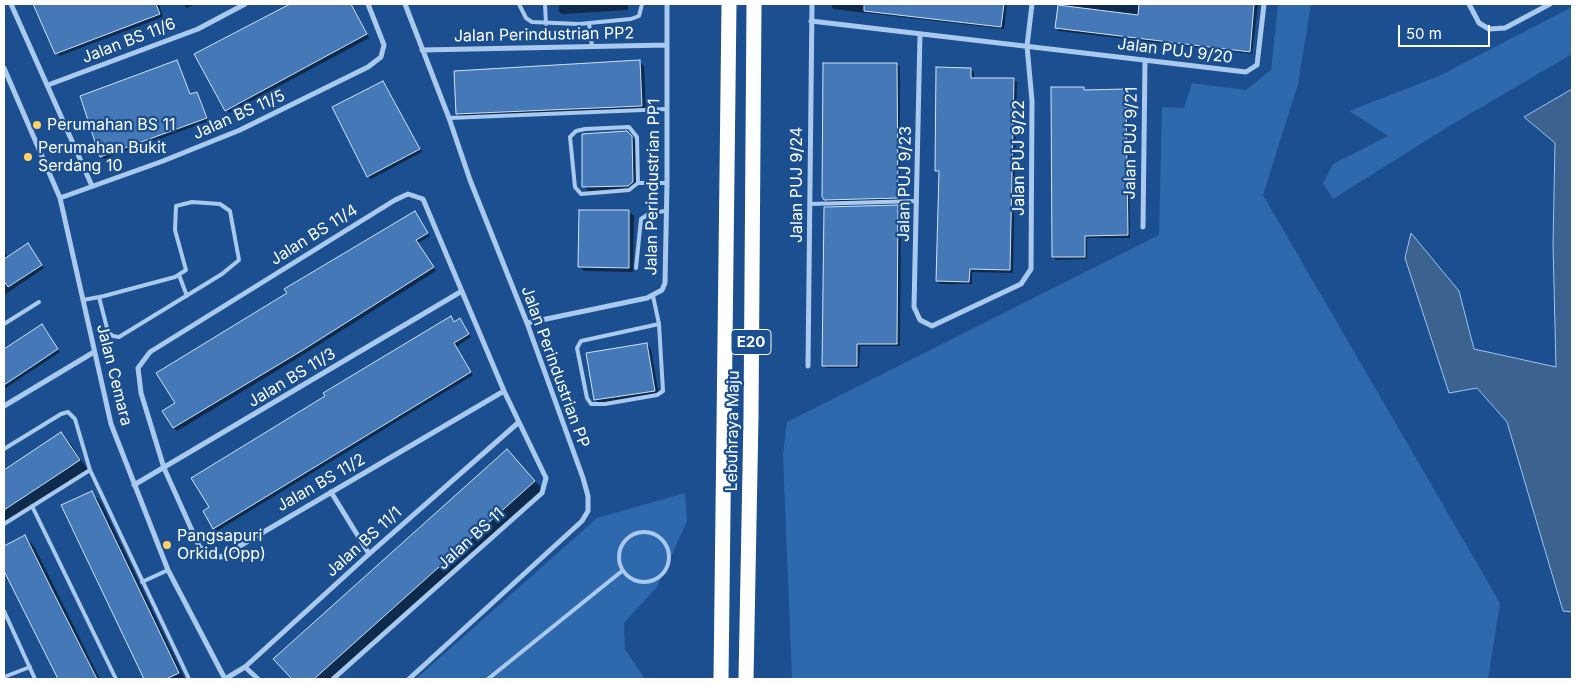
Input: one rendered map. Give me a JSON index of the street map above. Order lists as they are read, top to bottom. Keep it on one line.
{"streets":{"highway":["E20","Lebuhraya Maju"],"street":["Jalan Perindustrian PP2","Jalan BS 11/6","Jalan PUJ 9/20","Jalan BS 11/5","Jalan PUJ 9/21","Jalan PUJ 9/22","Jalan PUJ 9/23","Jalan PUJ 9/24","Jalan Perindustrian PP1","Jalan BS 11/4","Jalan Perindustrian PP","Jalan Cemara","Jalan BS 11/3","Jalan BS 11/2","Jalan BS 11","Jalan BS 11/1"]},"crossings":[["Jalan Perindustrian PP2","Jalan Perindustrian PP1"],["Jalan Perindustrian PP2","Jalan Perindustrian PP"],["Jalan PUJ 9/20","Jalan PUJ 9/21"],["Jalan PUJ 9/20","Jalan PUJ 9/22"],["Jalan PUJ 9/20","Jalan PUJ 9/23"],["Jalan PUJ 9/20","Jalan PUJ 9/24"],["Jalan BS 11/5","Jalan Cemara"],["Jalan PUJ 9/22","Jalan PUJ 9/23"],["Jalan Perindustrian PP1","Jalan Perindustrian PP"],["Jalan BS 11/4","Jalan BS 11/3"],["Jalan BS 11/4","Jalan BS 11/2"],["Jalan BS 11/4","Jalan BS 11"],["Jalan Cemara","Jalan BS 11/3"],["Jalan Cemara","Jalan BS 11/1"],["Jalan BS 11/3","Jalan BS 11/2"],["Jalan BS 11/2","Jalan BS 11"],["Jalan BS 11","Jalan BS 11/1"]],"places":["Perumahan BS 11","Perumahan Bukit Serdang 10","Pangsapuri Orkid (Opp)"],"scale_bar":"50 m"}
